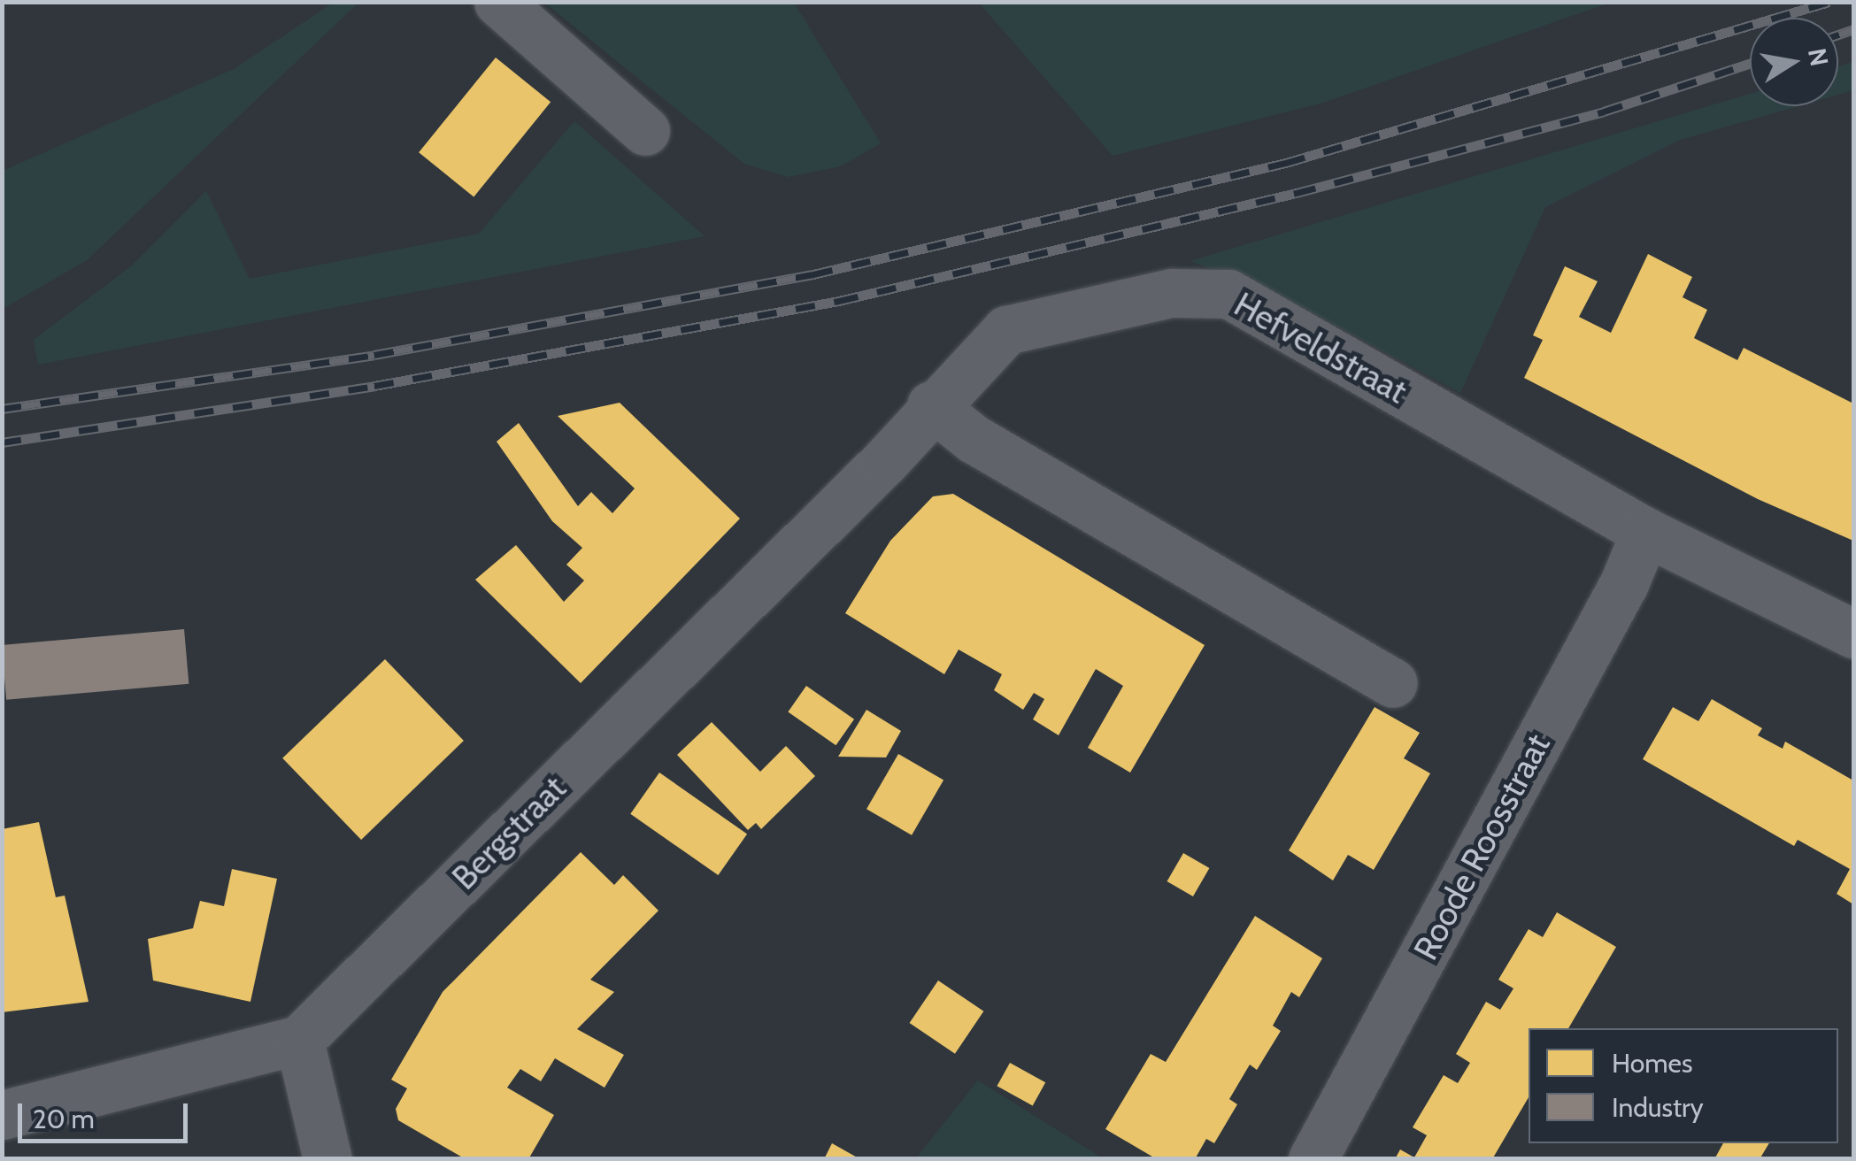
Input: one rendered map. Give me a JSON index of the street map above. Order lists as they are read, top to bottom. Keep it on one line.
{"streets":{"street":["Hefveldstraat","Bergstraat","Roode Roosstraat"]},"crossings":[["Hefveldstraat","Bergstraat"],["Hefveldstraat","Roode Roosstraat"]],"legend":["Homes","Industry"],"scale_bar":"20 m","north":"right"}
